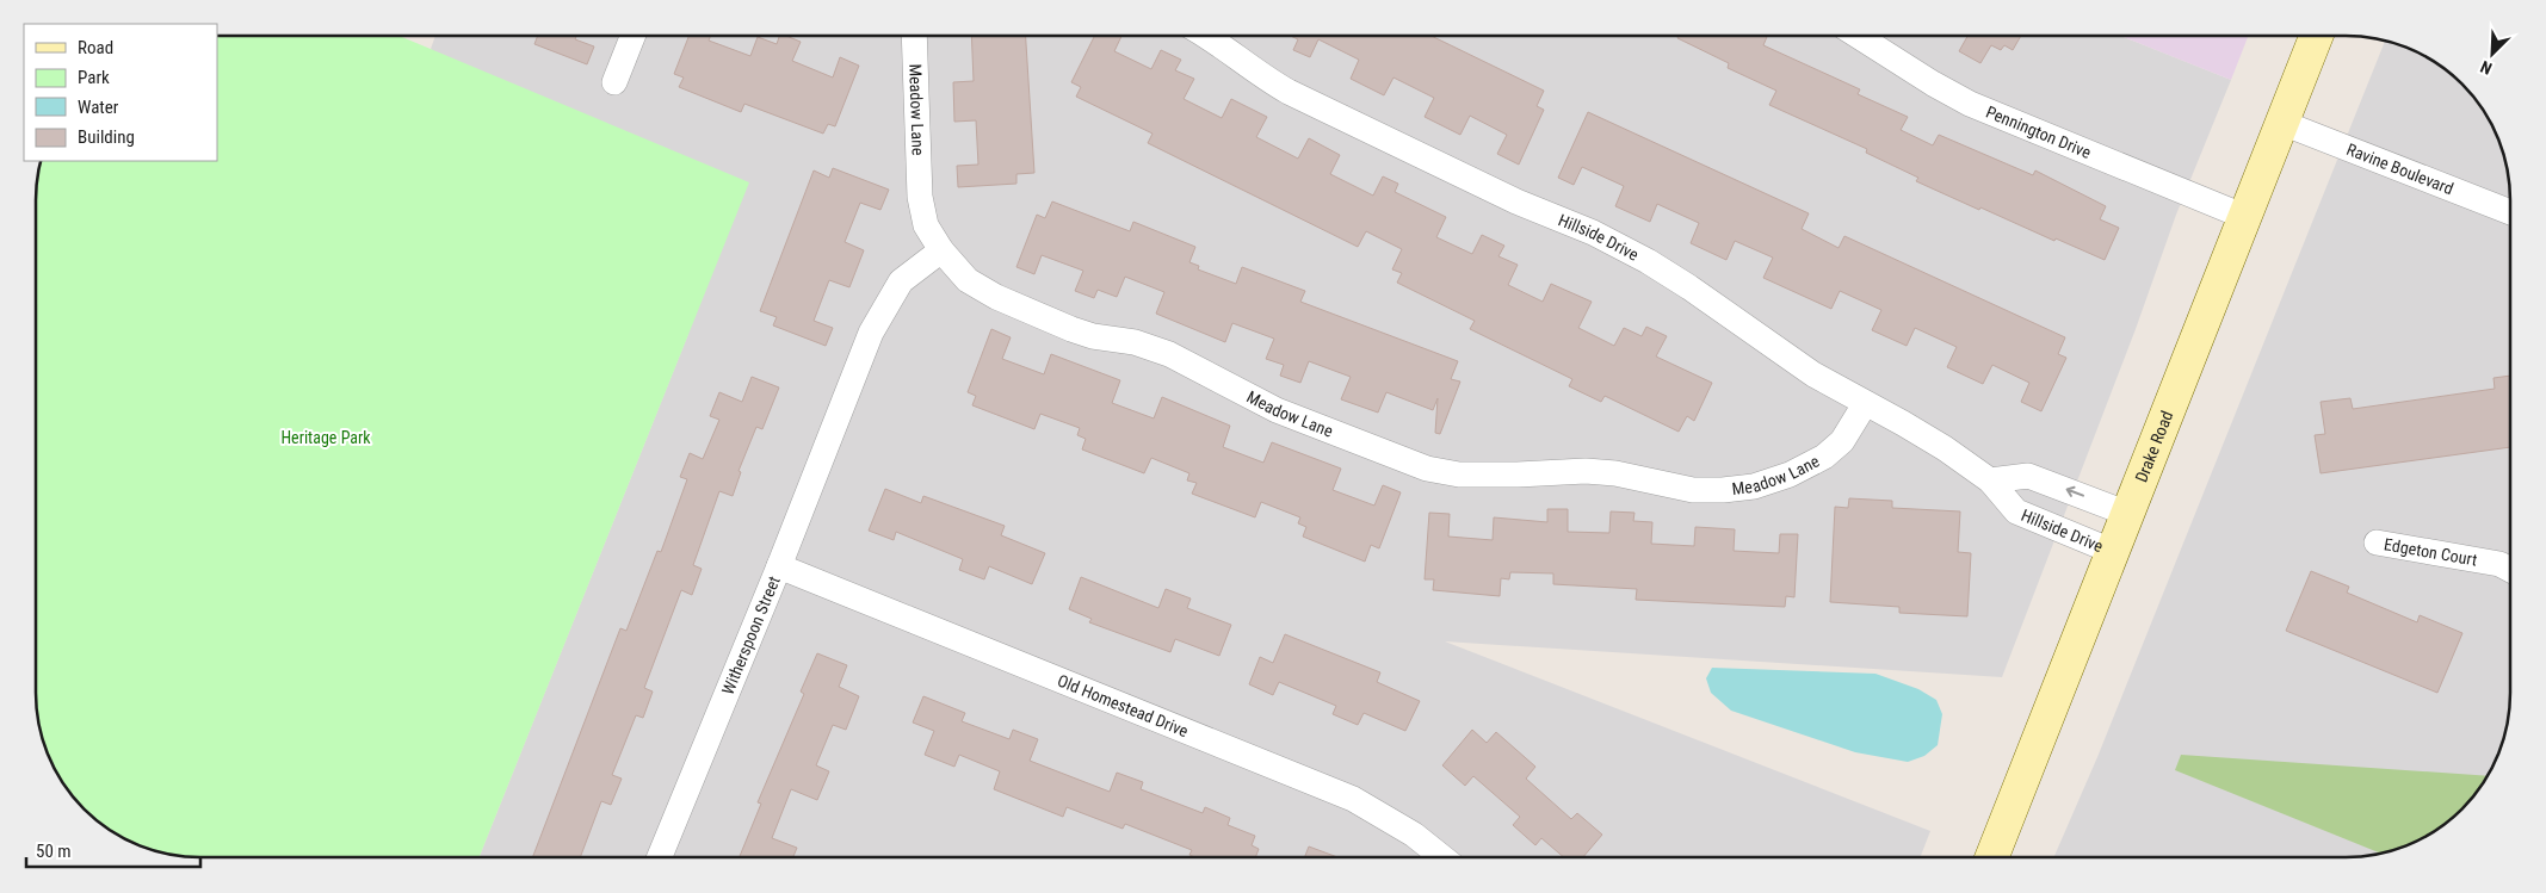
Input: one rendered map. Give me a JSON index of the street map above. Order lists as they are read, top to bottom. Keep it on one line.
{"streets":{"street":["Meadow Lane","Pennington Drive","Ravine Boulevard","Hillside Drive","Drake Road","Edgeton Court","Witherspoon Street","Old Homestead Drive"]},"crossings":[["Meadow Lane","Hillside Drive"],["Meadow Lane","Witherspoon Street"],["Pennington Drive","Drake Road"],["Ravine Boulevard","Drake Road"],["Hillside Drive","Drake Road"],["Witherspoon Street","Old Homestead Drive"]],"parks":["Heritage Park"],"legend":["Road","Park","Water","Building"],"scale_bar":"50 m","north":"bottom left"}
